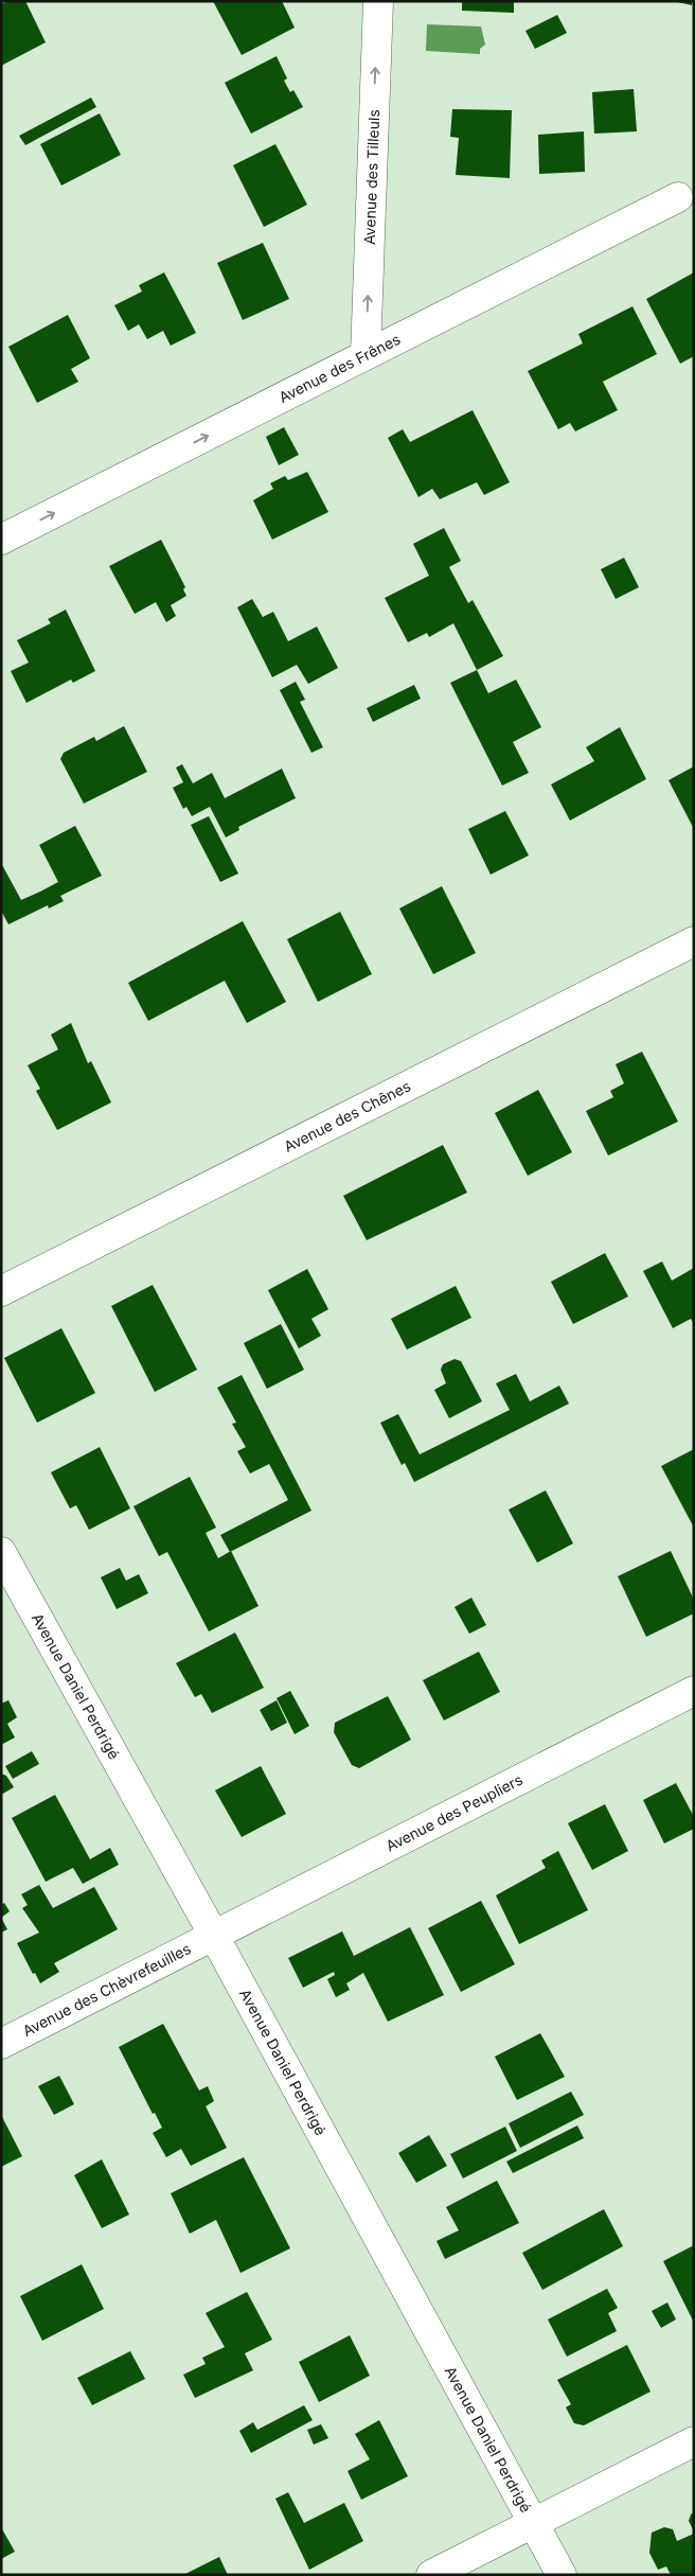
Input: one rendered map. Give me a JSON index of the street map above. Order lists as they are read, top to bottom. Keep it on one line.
{"streets":{"street":["Avenue des Tilleuls","Avenue des Frênes","Avenue des Chênes","Avenue Daniel Perdrigé","Avenue des Peupliers","Avenue des Chèvrefeuilles"]},"crossings":[["Avenue des Tilleuls","Avenue des Frênes"],["Avenue Daniel Perdrigé","Avenue des Peupliers"],["Avenue Daniel Perdrigé","Avenue des Chèvrefeuilles"],["Avenue des Peupliers","Avenue des Chèvrefeuilles"]],"one_way":["Avenue des Tilleuls","Avenue des Frênes"]}
